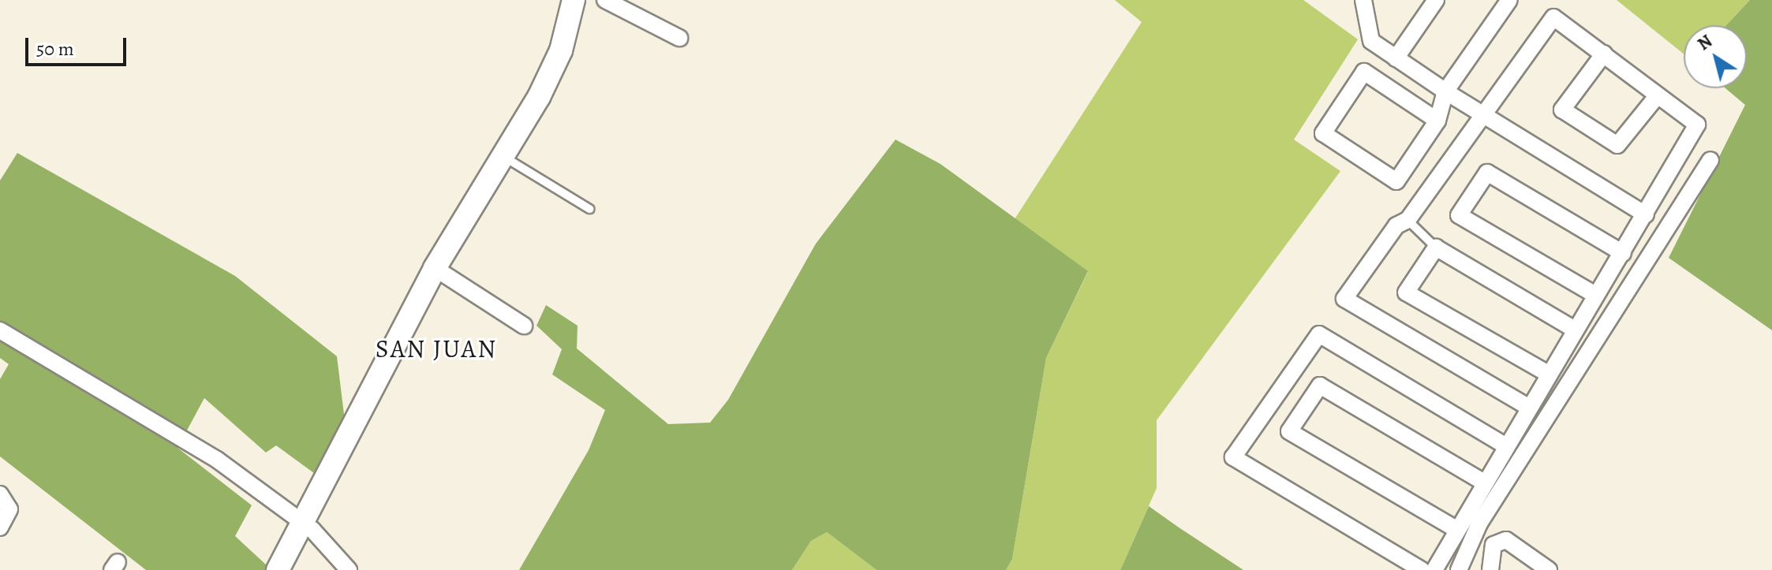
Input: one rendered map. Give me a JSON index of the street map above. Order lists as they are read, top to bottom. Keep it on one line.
{"districts":["SAN JUAN"],"scale_bar":"50 m","north":"top left"}
